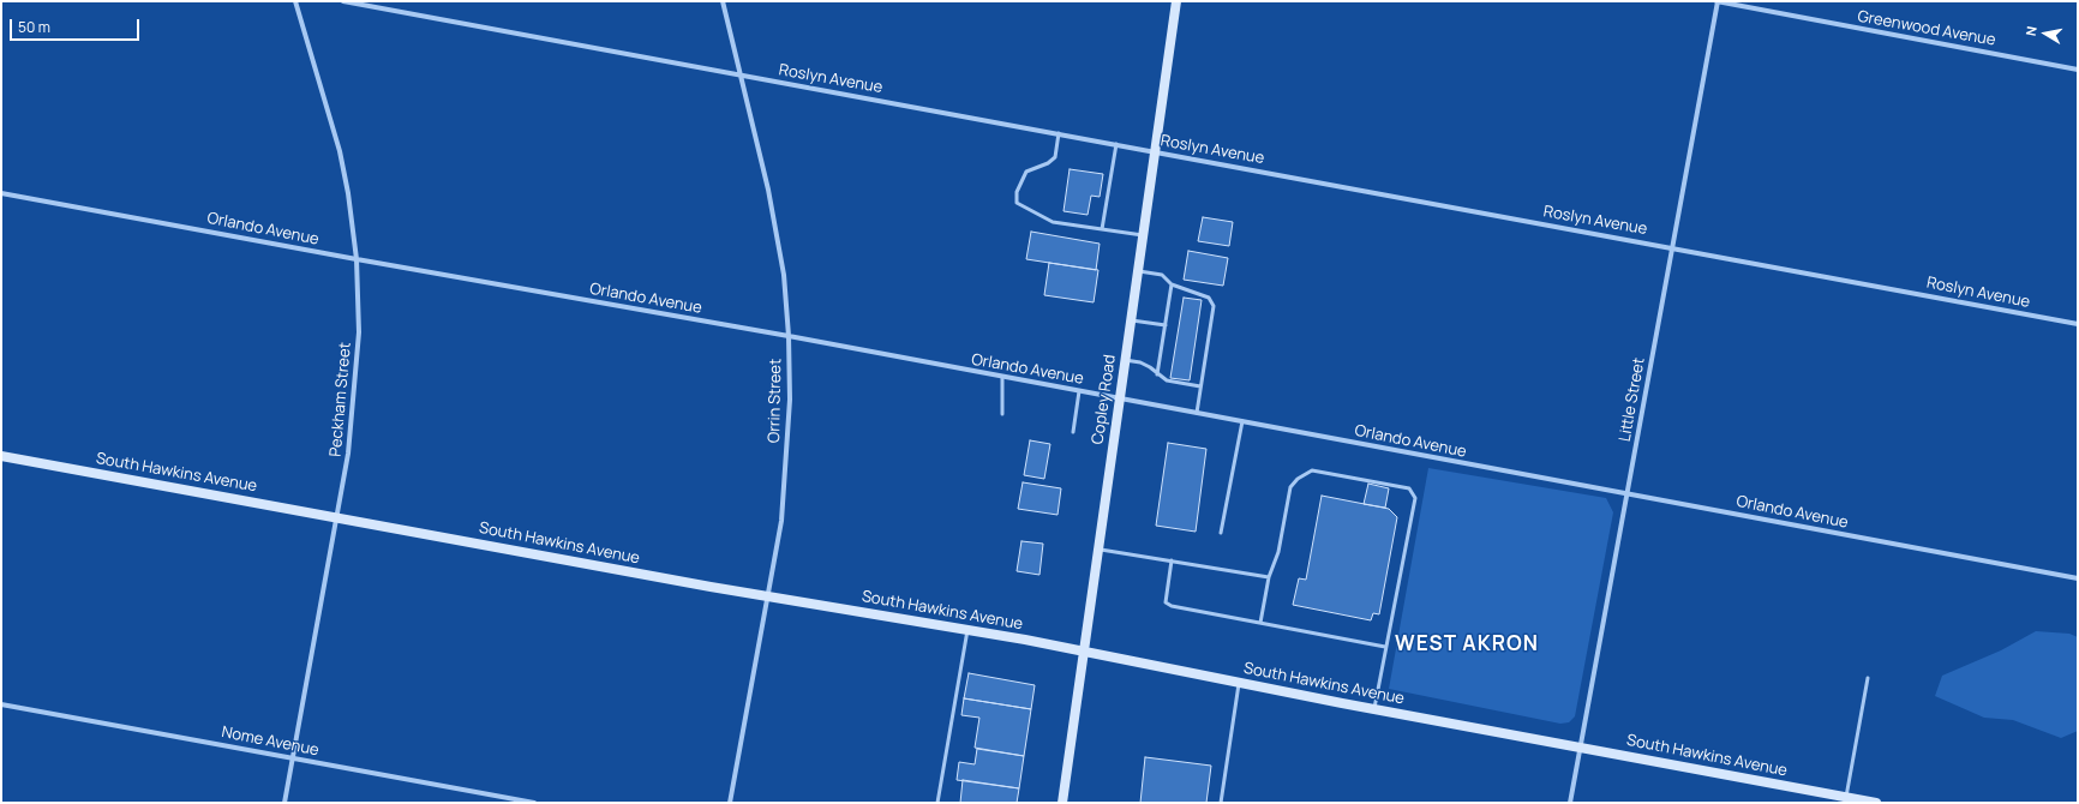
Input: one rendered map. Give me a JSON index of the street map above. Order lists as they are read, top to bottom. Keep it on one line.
{"streets":{"main road":["Copley Road","South Hawkins Avenue"],"street":["Greenwood Avenue","Roslyn Avenue","Orlando Avenue","Peckham Street","Little Street","Orrin Street","Nome Avenue"]},"crossings":[["Greenwood Avenue","Little Street"],["Roslyn Avenue","Copley Road"],["Roslyn Avenue","Little Street"],["Roslyn Avenue","Orrin Street"],["Orlando Avenue","Peckham Street"],["Orlando Avenue","Copley Road"],["Orlando Avenue","Little Street"],["Orlando Avenue","Orrin Street"],["Peckham Street","South Hawkins Avenue"],["Peckham Street","Nome Avenue"],["Copley Road","South Hawkins Avenue"],["Little Street","South Hawkins Avenue"],["Orrin Street","South Hawkins Avenue"]],"districts":["WEST AKRON"],"scale_bar":"50 m","north":"left"}
